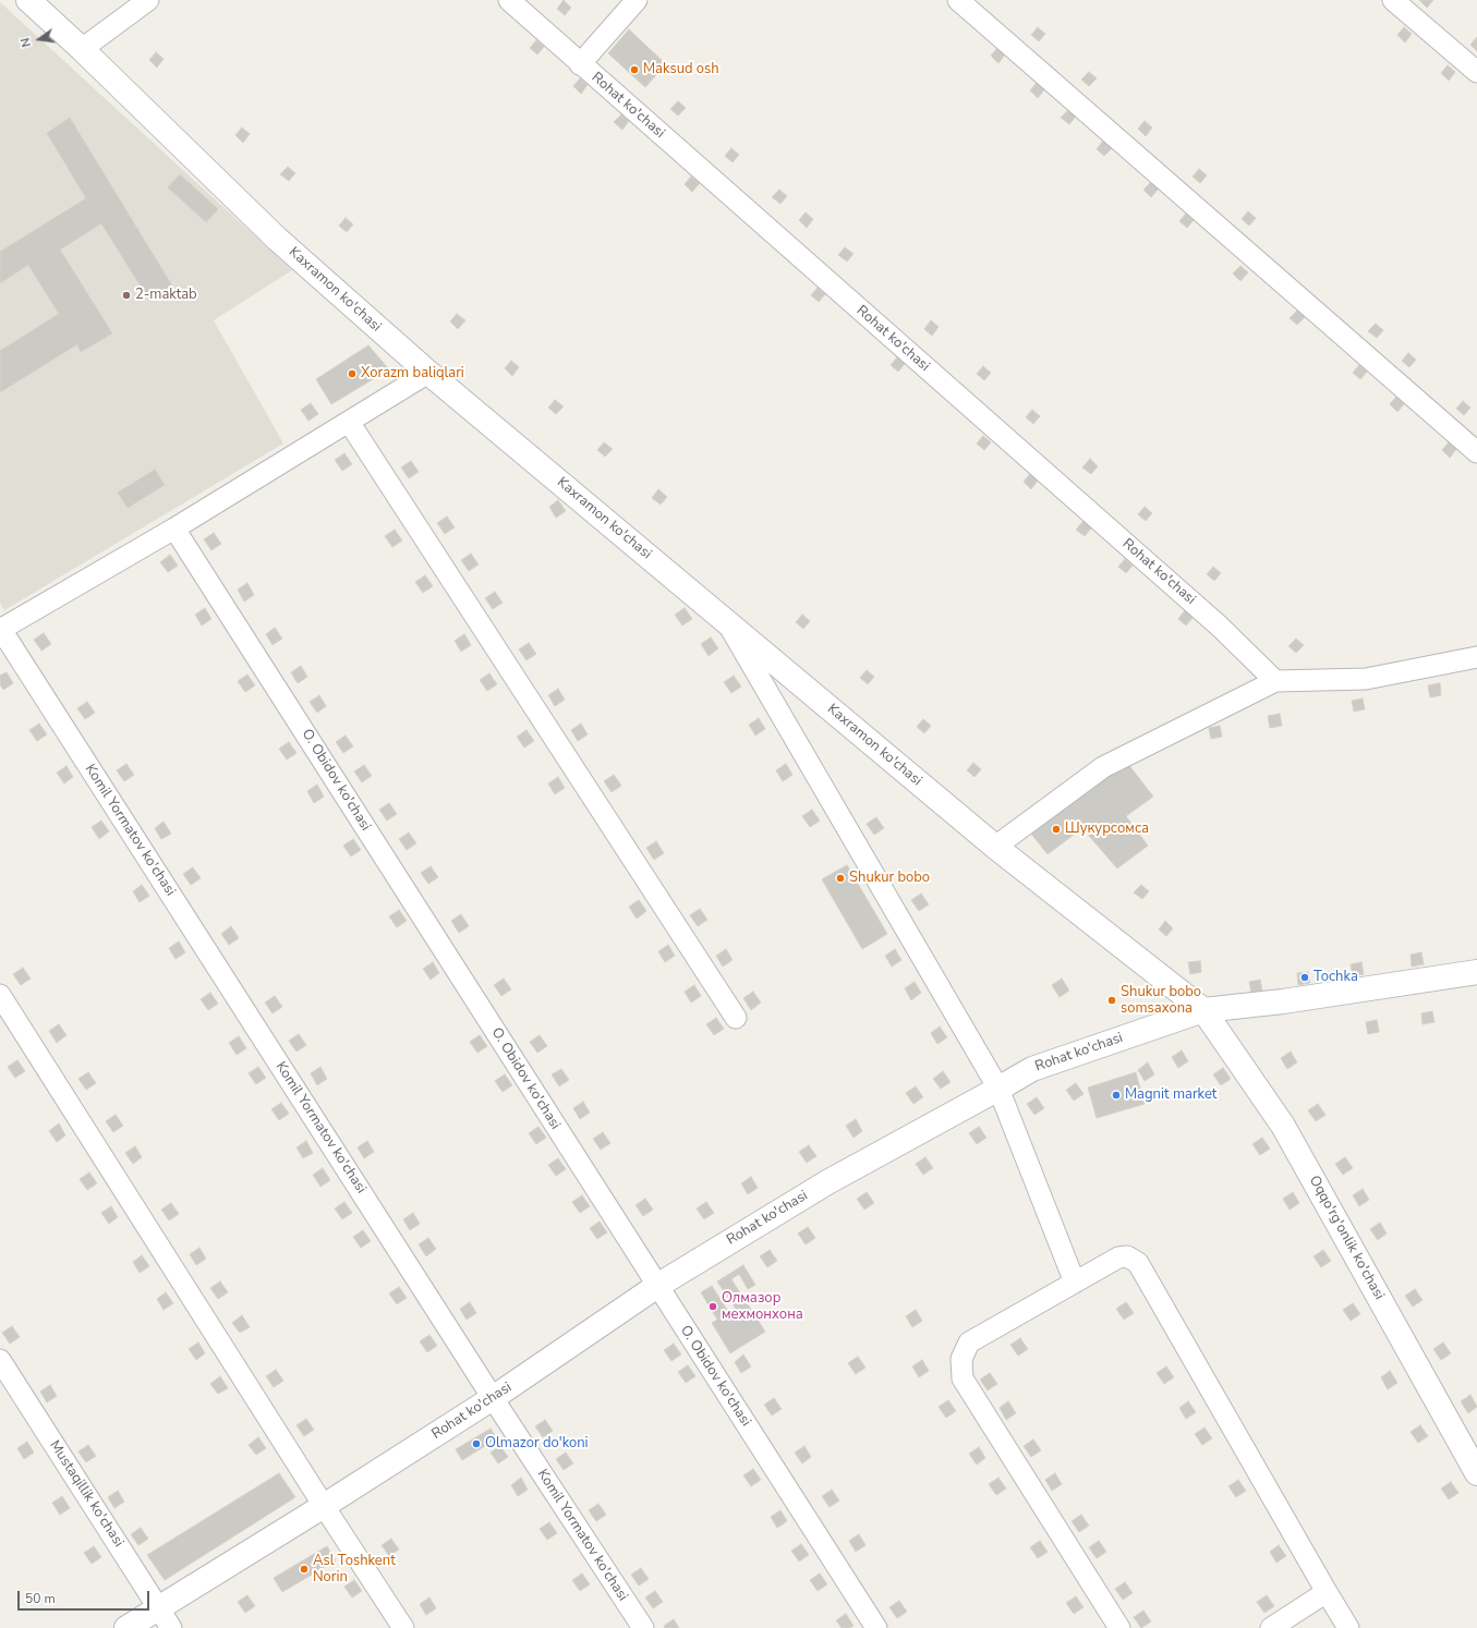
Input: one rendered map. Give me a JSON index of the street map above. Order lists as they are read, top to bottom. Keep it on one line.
{"streets":{"street":["Rohat ko'chasi","Kaxramon ko'chasi","O. Obidov ko'chasi","Komil Yormatov ko'chasi","Oqqo'rg'onlik ko'chasi","Mustaqillik ko'chasi"]},"crossings":[["Rohat ko'chasi","Kaxramon ko'chasi"],["Rohat ko'chasi","O. Obidov ko'chasi"],["Rohat ko'chasi","Komil Yormatov ko'chasi"],["Rohat ko'chasi","Oqqo'rg'onlik ko'chasi"],["Rohat ko'chasi","Mustaqillik ko'chasi"],["Kaxramon ko'chasi","Oqqo'rg'onlik ko'chasi"]],"places":["Maksud osh","2-maktab","Xorazm baliqlari","Шукурсомса","Shukur bobo","Tochka","Shukur bobo somsaxona","Magnit market","Олмазор мехмонхона","Olmazor do'koni","Asl Toshkent Norin"],"scale_bar":"50 m","north":"left"}
